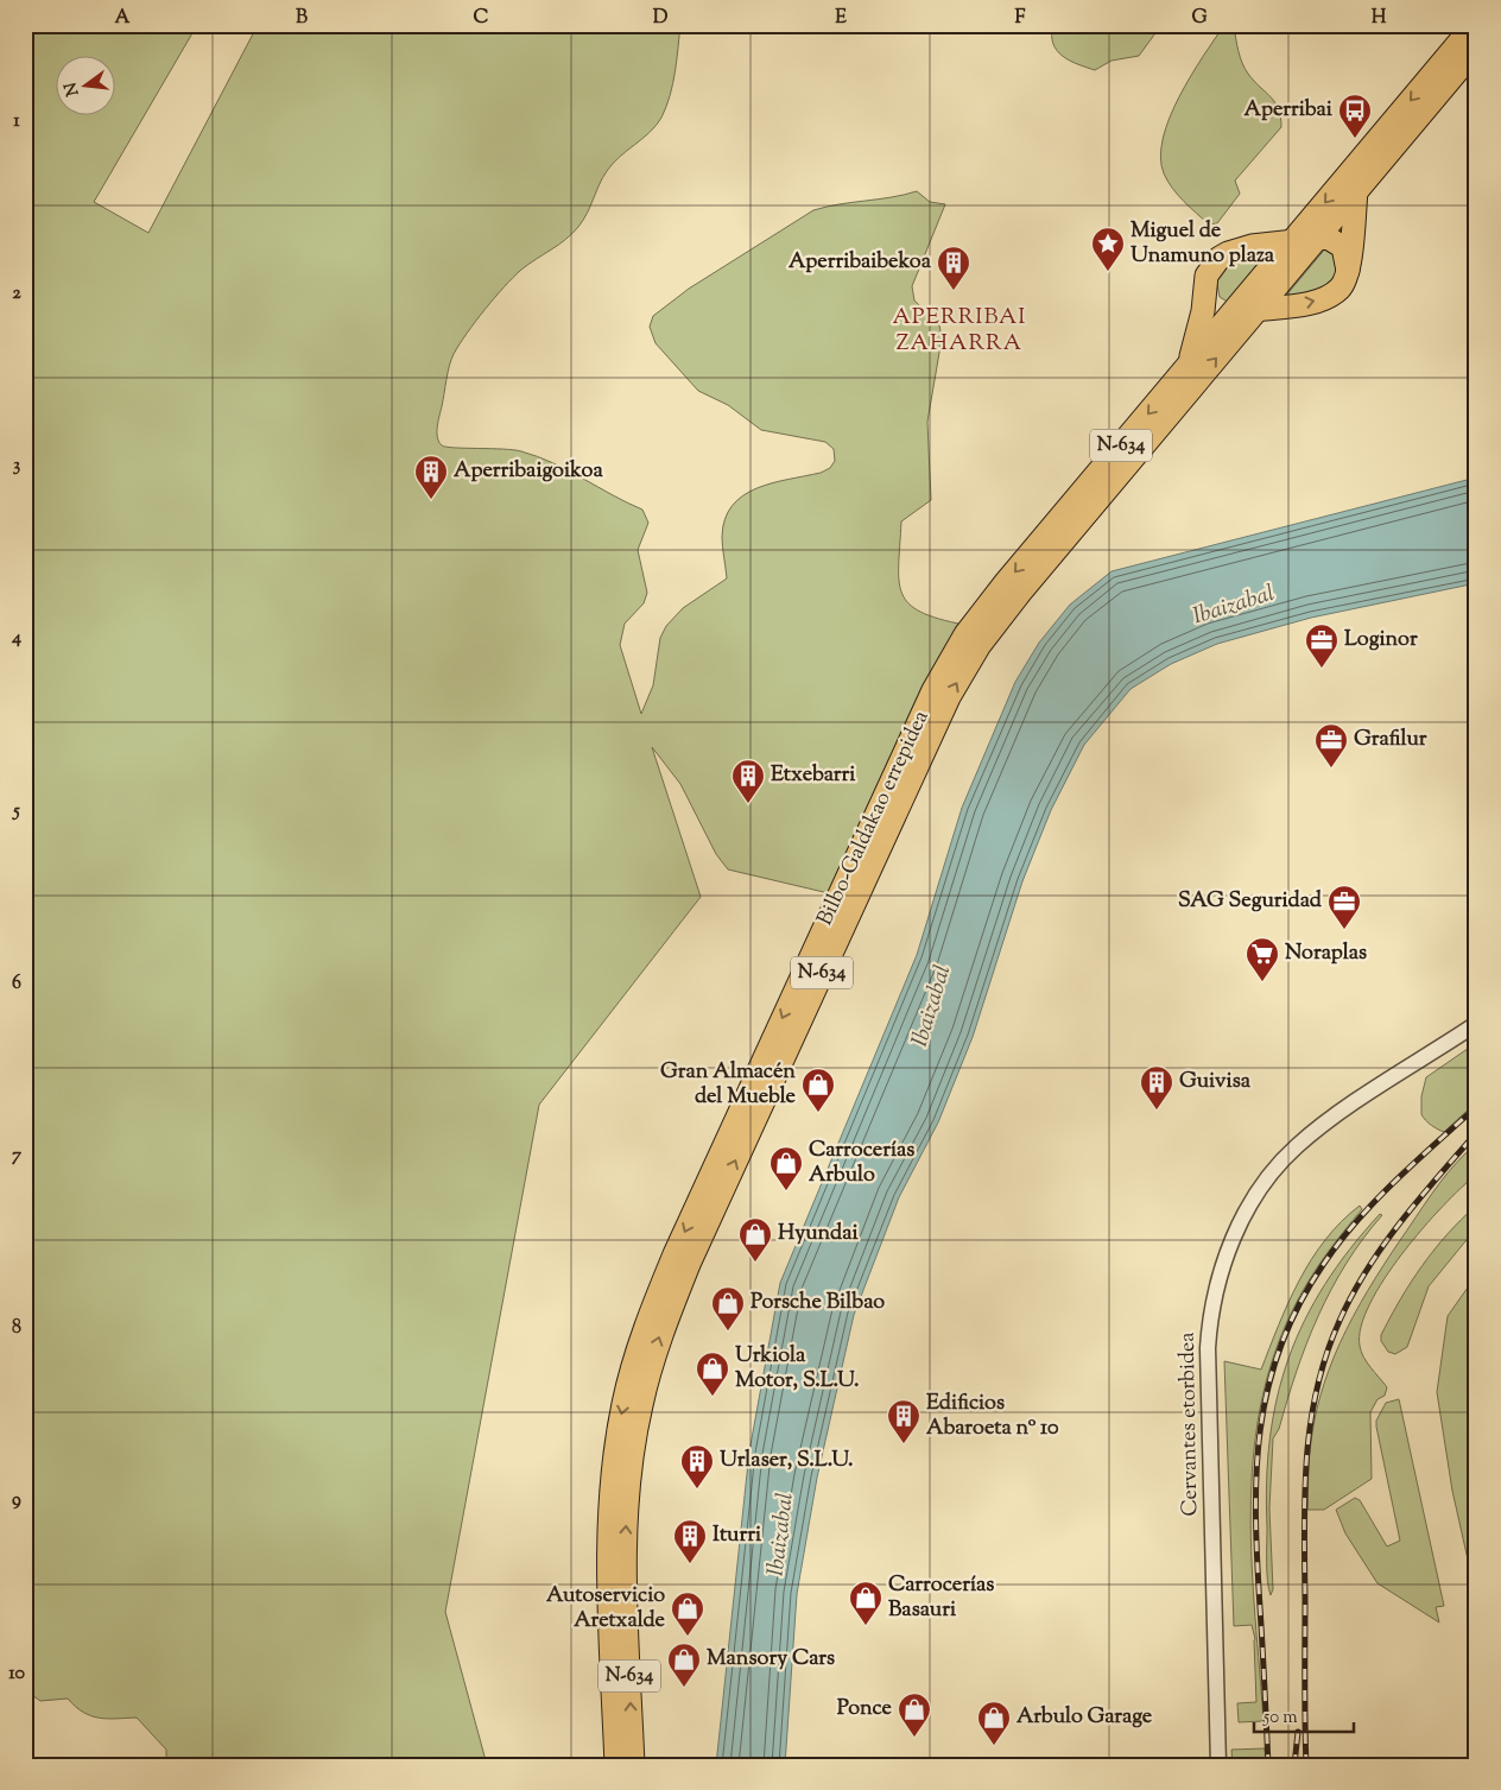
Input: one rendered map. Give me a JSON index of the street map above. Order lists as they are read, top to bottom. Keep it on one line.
{"streets":{"highway":["N-634","Bilbo-Galdakao errepidea"],"street":["Cervantes etorbidea"]},"districts":["APERRIBAI ZAHARRA"],"water":["Ibaizabal"],"places":{"bus stop":["Aperribai"],"place":["Miguel de Unamuno plaza"],"building":["Aperribaibekoa","Aperribaigoikoa","Etxebarri","Guivisa","Edificios Abaroeta nº 10","Urlaser, S.L.U.","Iturri"],"office":["Loginor","Grafilur","SAG Seguridad"],"supermarket":["Noraplas"],"shop":["Gran Almacén del Mueble","Carrocerías Arbulo","Hyundai","Porsche Bilbao","Urkiola Motor, S.L.U.","Carrocerías Basauri","Autoservicio Aretxalde","Mansory Cars","Ponce","Arbulo Garage"]},"scale_bar":"50 m","north":"left","grid":{"columns":["A","B","C","D","E","F","G","H"],"rows":["1","2","3","4","5","6","7","8","9","10"]}}
